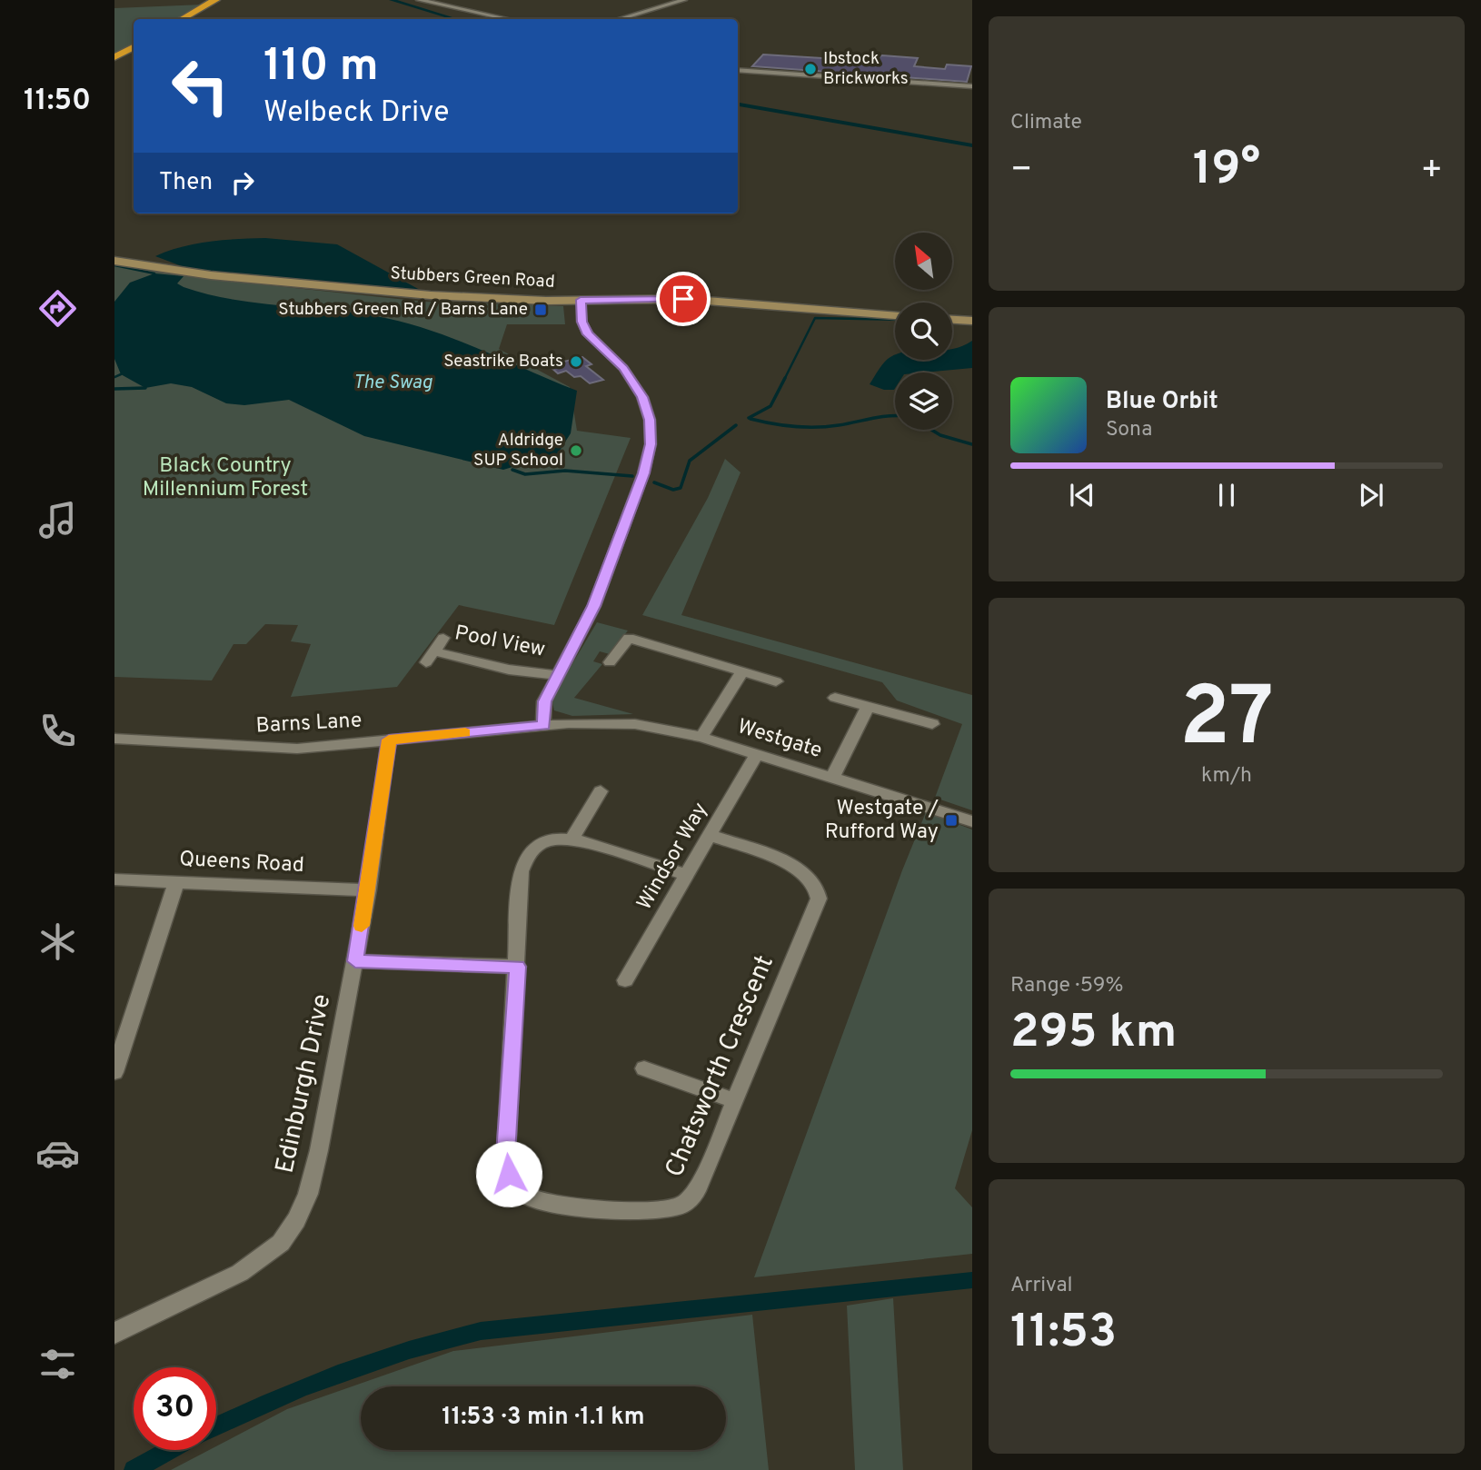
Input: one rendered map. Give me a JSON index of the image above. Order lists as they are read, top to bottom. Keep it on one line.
{"streets":{"street":["Stubbers Green Road","Pool View","Barns Lane","Westgate","Windsor Way","Queens Road","Chatsworth Crescent","Edinburgh Drive"]},"crossings":[["Barns Lane","Westgate"],["Barns Lane","Edinburgh Drive"],["Westgate","Windsor Way"],["Windsor Way","Chatsworth Crescent"],["Queens Road","Edinburgh Drive"]],"water":["The Swag"],"parks":["Black Country Millennium Forest"],"places":{"other":["Ibstock Brickworks","Seastrike Boats","Aldridge SUP School"],"transit":["Stubbers Green Rd / Barns Lane","Westgate / Rufford Way"]},"north":"top left","page":{"tabs":"11:50","tile":["Climate",["27","km/h"],["Range · 59%","295 km"],["Arrival","11:53"]],"turn":["110 m","Welbeck Drive"],"heat":["−","19°","+"],"then":"Then","song":["Blue Orbit","Sona"],"limit":"30","trip":"11:53 · 3 min · 1.1 km"}}
